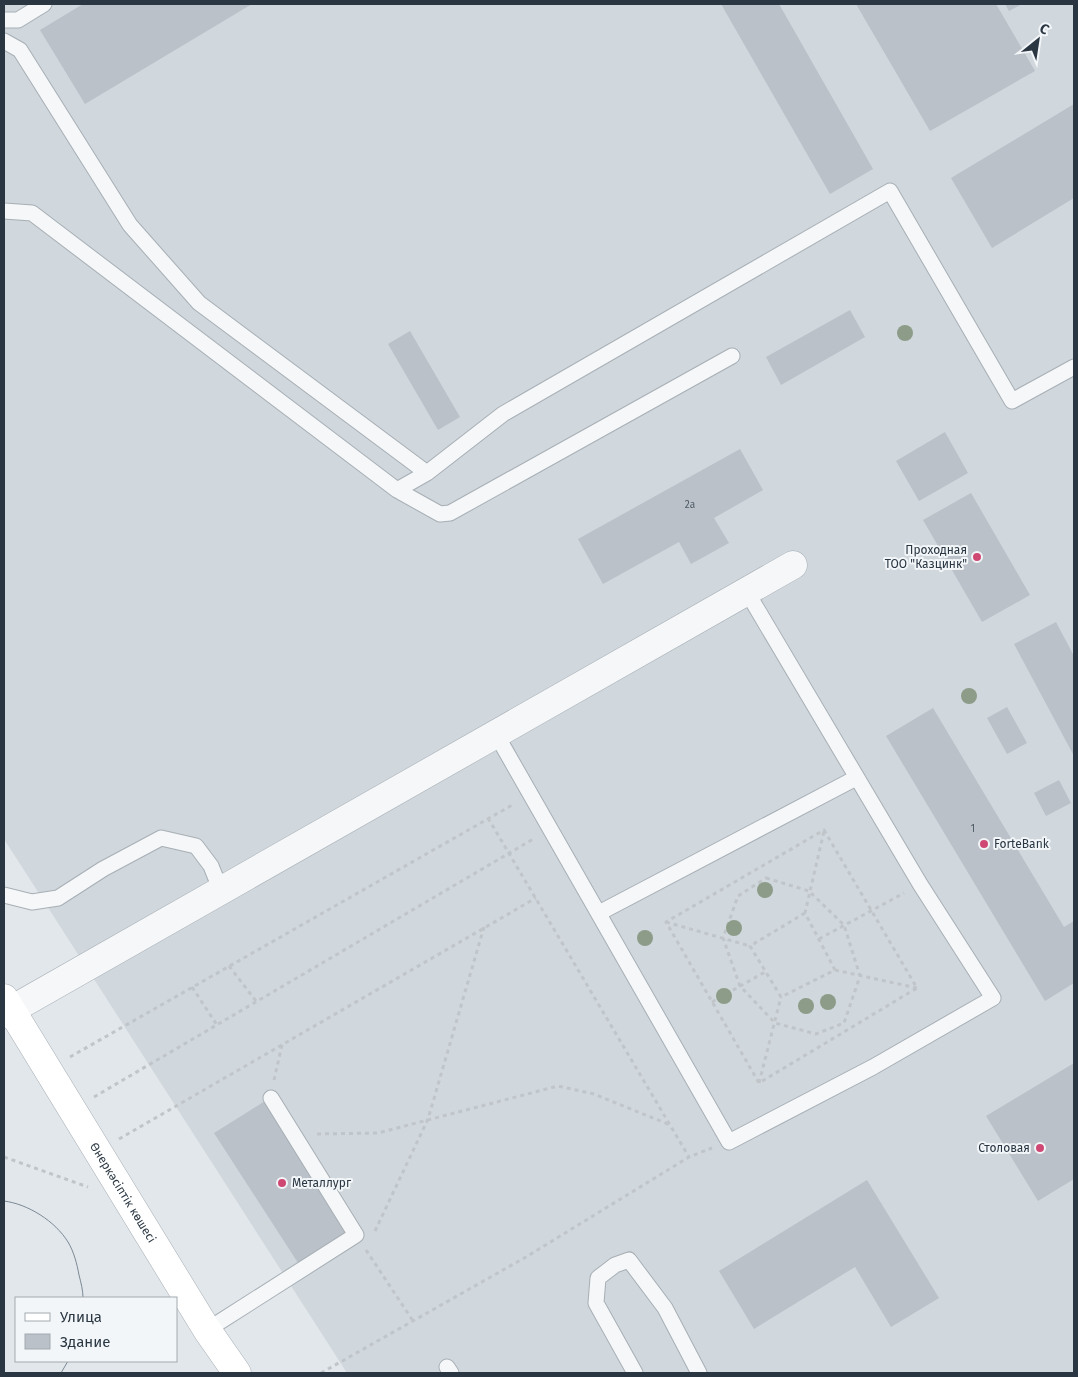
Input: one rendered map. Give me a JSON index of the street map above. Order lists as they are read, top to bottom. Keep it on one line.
{"streets":{"main road":["Өнеркәсіптік көшесі"]},"places":["Проходная ТОО \"Казцинк\"","ForteBank","Столовая","Металлург"],"house_numbers":["2а","1"],"legend":["Улица","Здание"],"north":"top right"}
